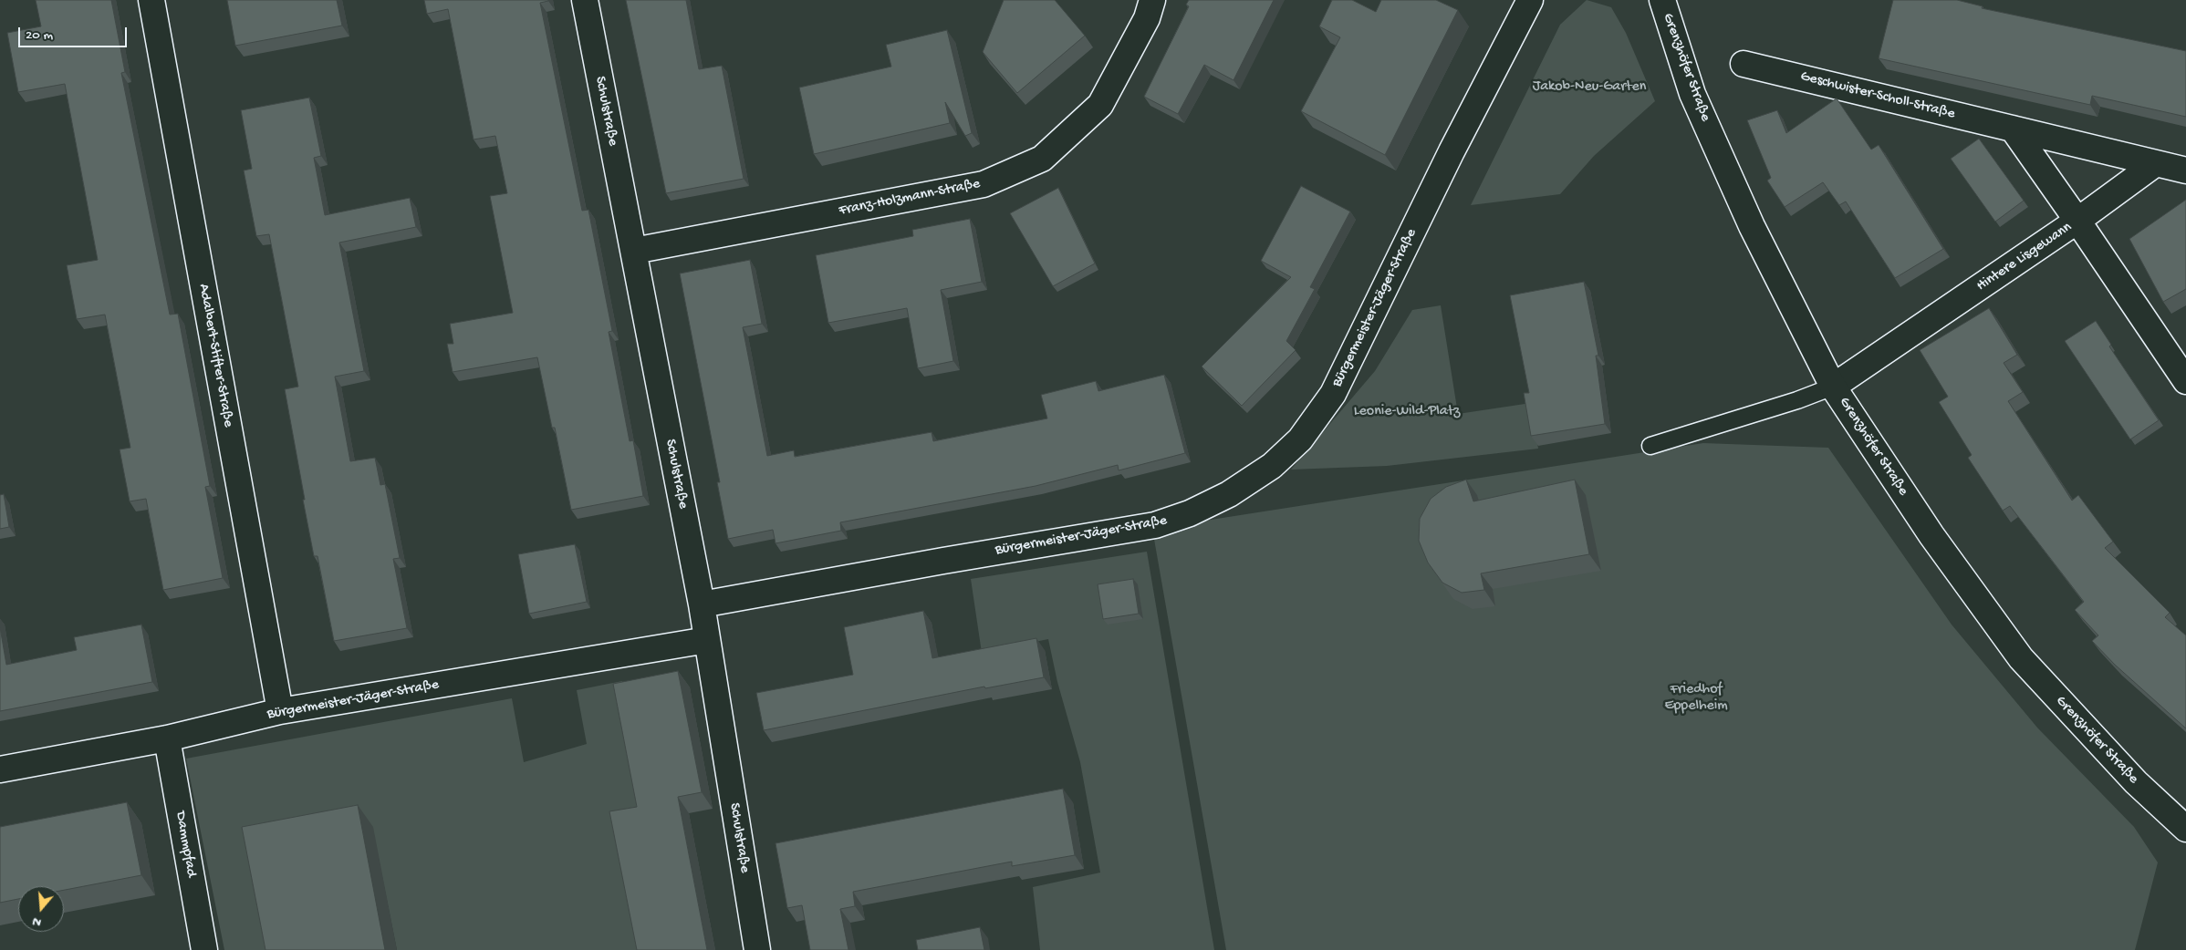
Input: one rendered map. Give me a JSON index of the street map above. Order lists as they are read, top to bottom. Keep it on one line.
{"streets":{"street":["Grenzhöfer Straße","Geschwister-Scholl-Straße","Schulstraße","Franz-Holzmann-Straße","Hintere Lisgewann","Bürgermeister-Jäger-Straße","Adalbert-Stifter-Straße","Dammpfad"]},"crossings":[["Grenzhöfer Straße","Hintere Lisgewann"],["Schulstraße","Franz-Holzmann-Straße"],["Schulstraße","Bürgermeister-Jäger-Straße"],["Bürgermeister-Jäger-Straße","Adalbert-Stifter-Straße"],["Bürgermeister-Jäger-Straße","Dammpfad"]],"parks":["Jakob-Neu-Garten","Leonie-Wild-Platz","Friedhof Eppelheim"],"scale_bar":"20 m","north":"bottom"}
